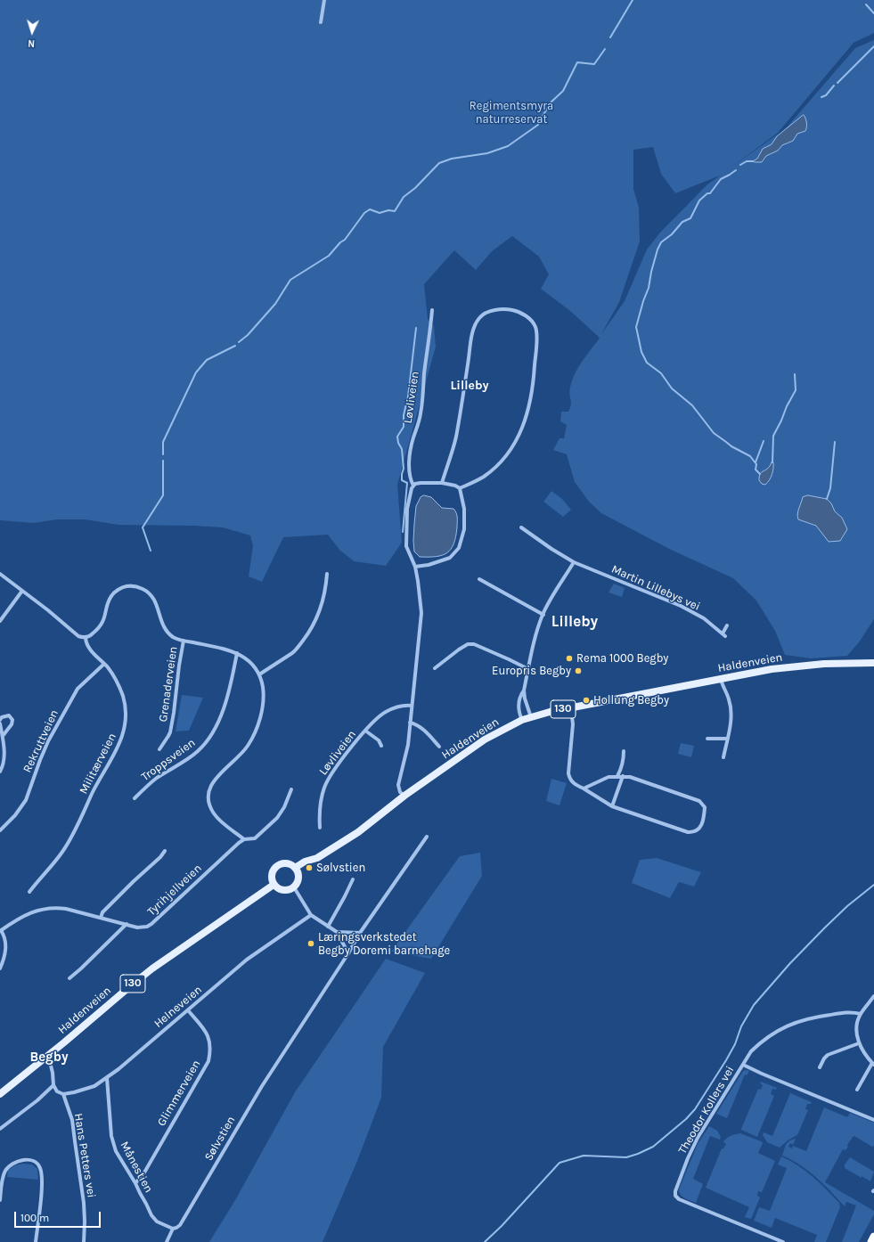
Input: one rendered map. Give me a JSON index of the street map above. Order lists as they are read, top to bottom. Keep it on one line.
{"streets":{"main road":["Haldenveien","130"],"street":["Løvliveien","Martin Lillebys vei","Grenaderveien","Rekruttveien","Troppsveien","Militærveien","Tyrihjellveien","Helneveien","Glimmerveien","Theodor Kollers vei","Sølvstien","Hans Petters vei","Månestien"]},"crossings":[["Rekruttveien","Militærveien"],["Helneveien","Glimmerveien"],["Helneveien","Hans Petters vei"],["Helneveien","Månestien"],["Glimmerveien","Månestien"],["Sølvstien","Månestien"]],"districts":["Lilleby","Lilleby","Begby"],"parks":["Regimentsmyra naturreservat"],"places":["Rema 1000 Begby","Europris Begby","Hollung Begby","Sølvstien","Læringsverkstedet Begby Doremi barnehage"],"scale_bar":"100 m","north":"bottom"}
